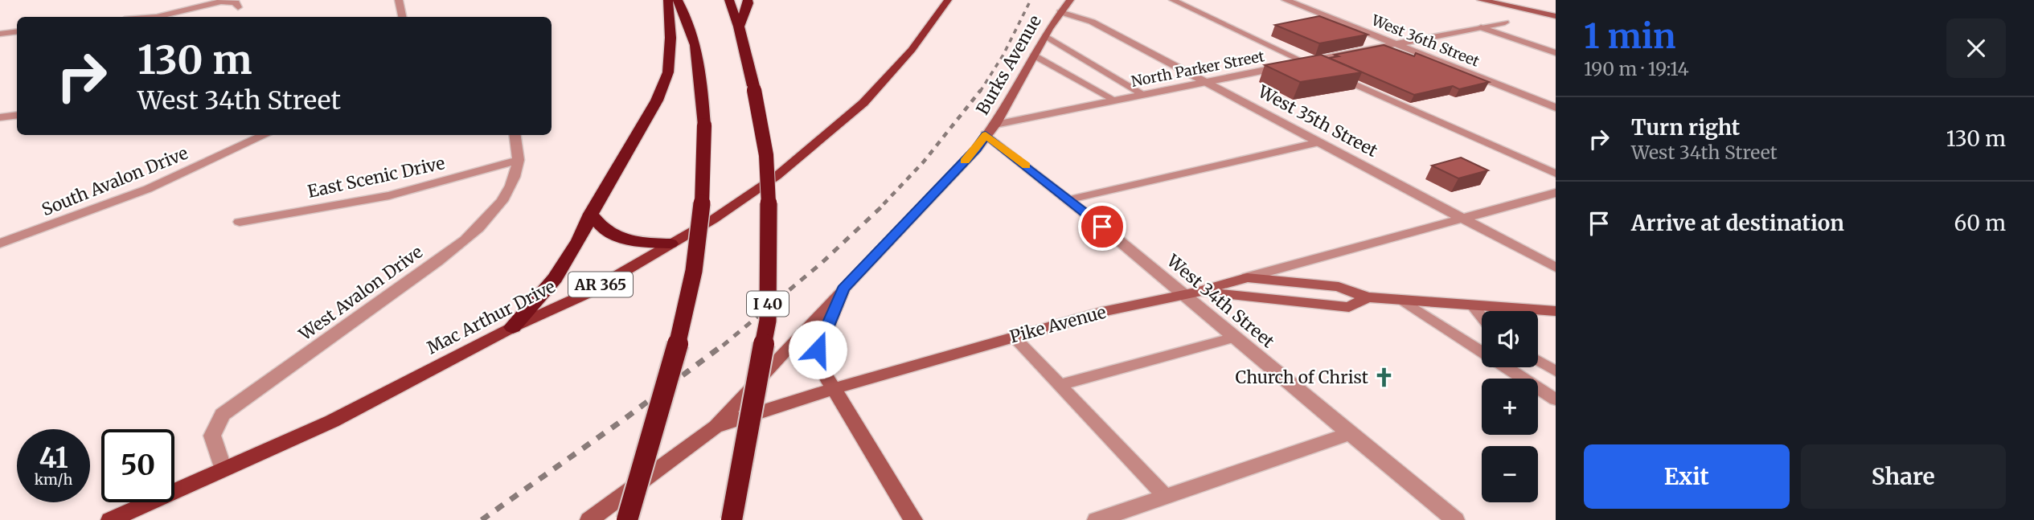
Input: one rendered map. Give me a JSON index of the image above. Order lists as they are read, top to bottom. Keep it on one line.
{"streets":{"highway":["I 40"],"main road":["Burks Avenue","AR 365","Mac Arthur Drive","Pike Avenue"],"street":["West 36th Street","North Parker Street","West 35th Street","East Scenic Drive","South Avalon Drive","West Avalon Drive","West 34th Street"]},"crossings":[["West 36th Street","North Parker Street"],["Burks Avenue","North Parker Street"],["Burks Avenue","West 35th Street"],["Burks Avenue","West 34th Street"],["Burks Avenue","Pike Avenue"],["North Parker Street","West 35th Street"],["North Parker Street","West 34th Street"],["West 35th Street","Pike Avenue"],["East Scenic Drive","West Avalon Drive"],["West Avalon Drive","Mac Arthur Drive"],["West 34th Street","Pike Avenue"]],"places":{"church":["Church of Christ"]},"page":{"heading":["1 min","190 m · 19:14"],"turn":["130 m","West 34th Street"],"list":[{"name":"Turn right","note":"West 34th Street","value":"130 m"},{"name":"Arrive at destination","value":"60 m"}],"map_buttons":["+","−"],"speed":"41 km/h","limit":"50","buttons":["Exit","Share"]}}
